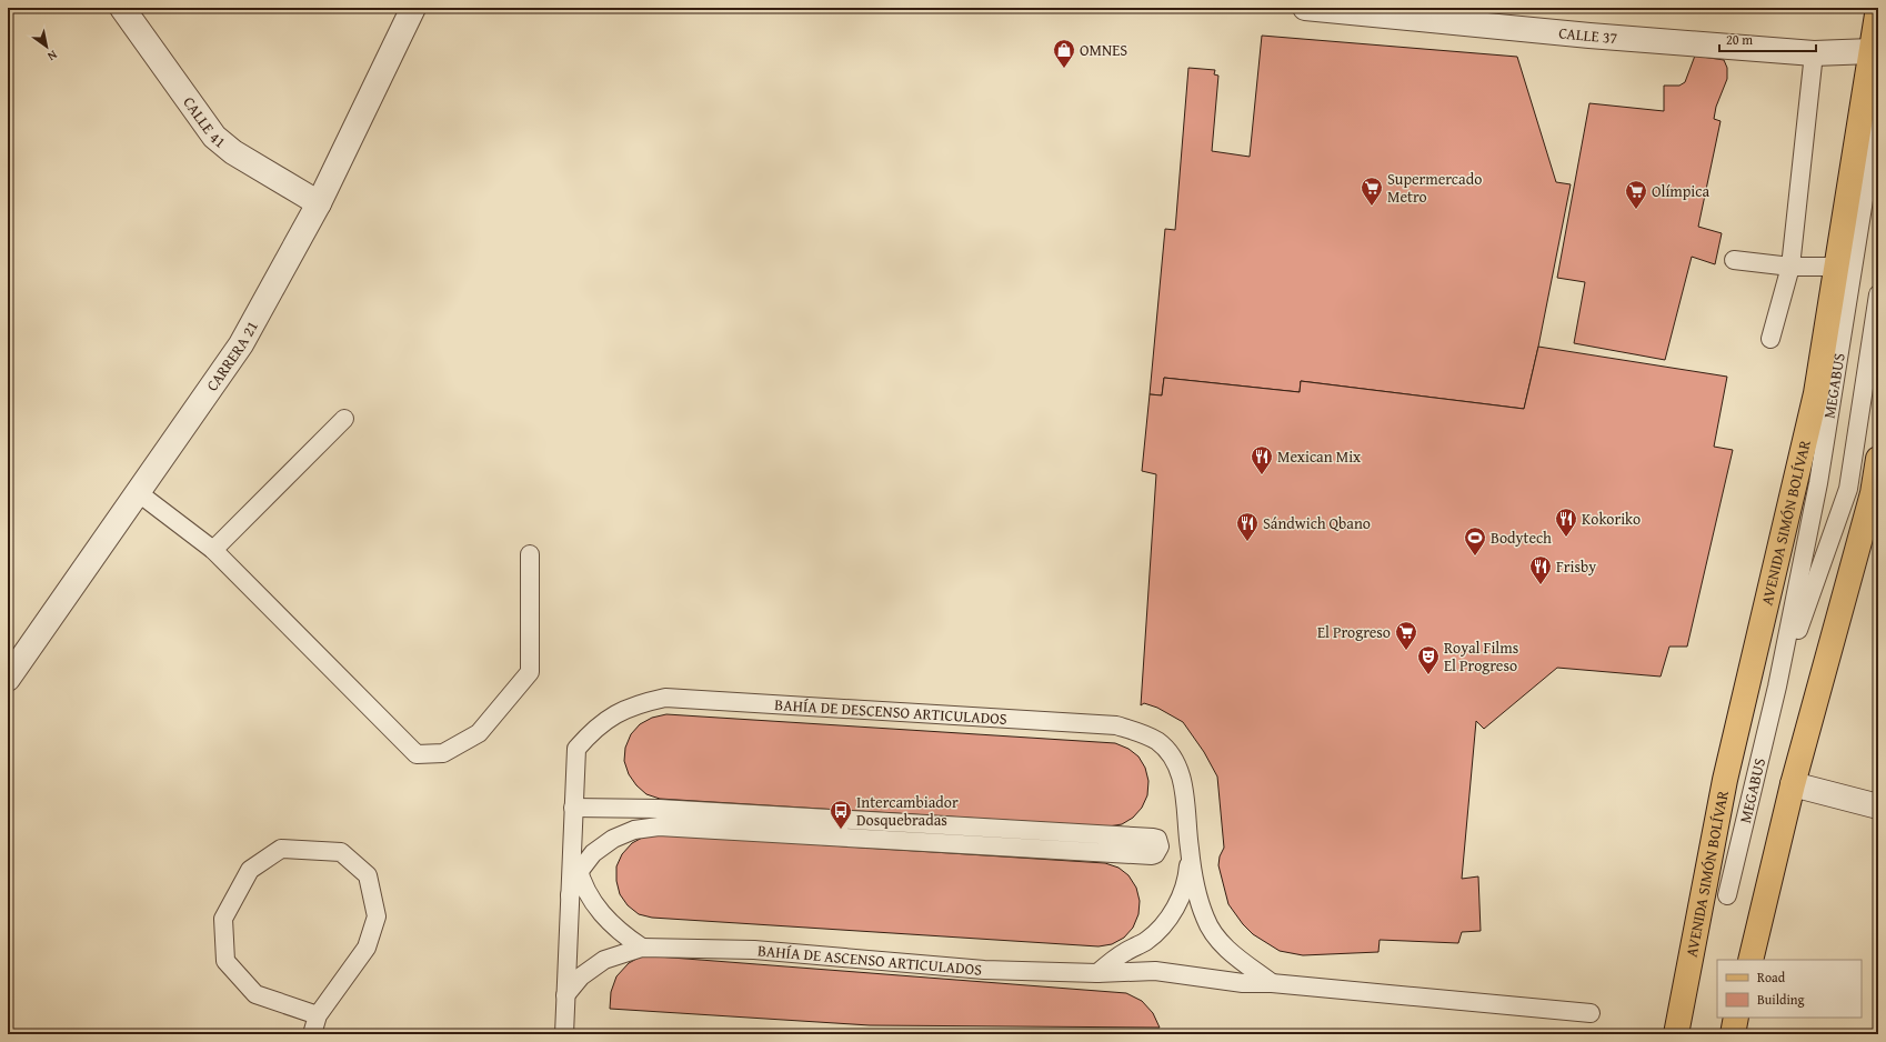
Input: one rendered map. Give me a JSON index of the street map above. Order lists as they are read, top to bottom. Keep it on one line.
{"streets":{"main road":["AVENIDA SIMÓN BOLÍVAR"],"street":["CALLE 37","CALLE 41","CARRERA 21"],"lane":["MEGABUS","BAHÍA DE DESCENSO ARTICULADOS","BAHÍA DE ASCENSO ARTICULADOS"]},"crossings":[["CALLE 37","AVENIDA SIMÓN BOLÍVAR"],["CALLE 41","CARRERA 21"]],"places":{"shop":["OMNES"],"supermarket":["Supermercado Metro","Olímpica","El Progreso"],"restaurant":["Mexican Mix","Kokoriko","Sándwich Qbano","Frisby"],"sports":["Bodytech"],"theatre":["Royal Films El Progreso"],"bus stop":["Intercambiador Dosquebradas"]},"legend":["Road","Building"],"scale_bar":"20 m","north":"bottom right"}
